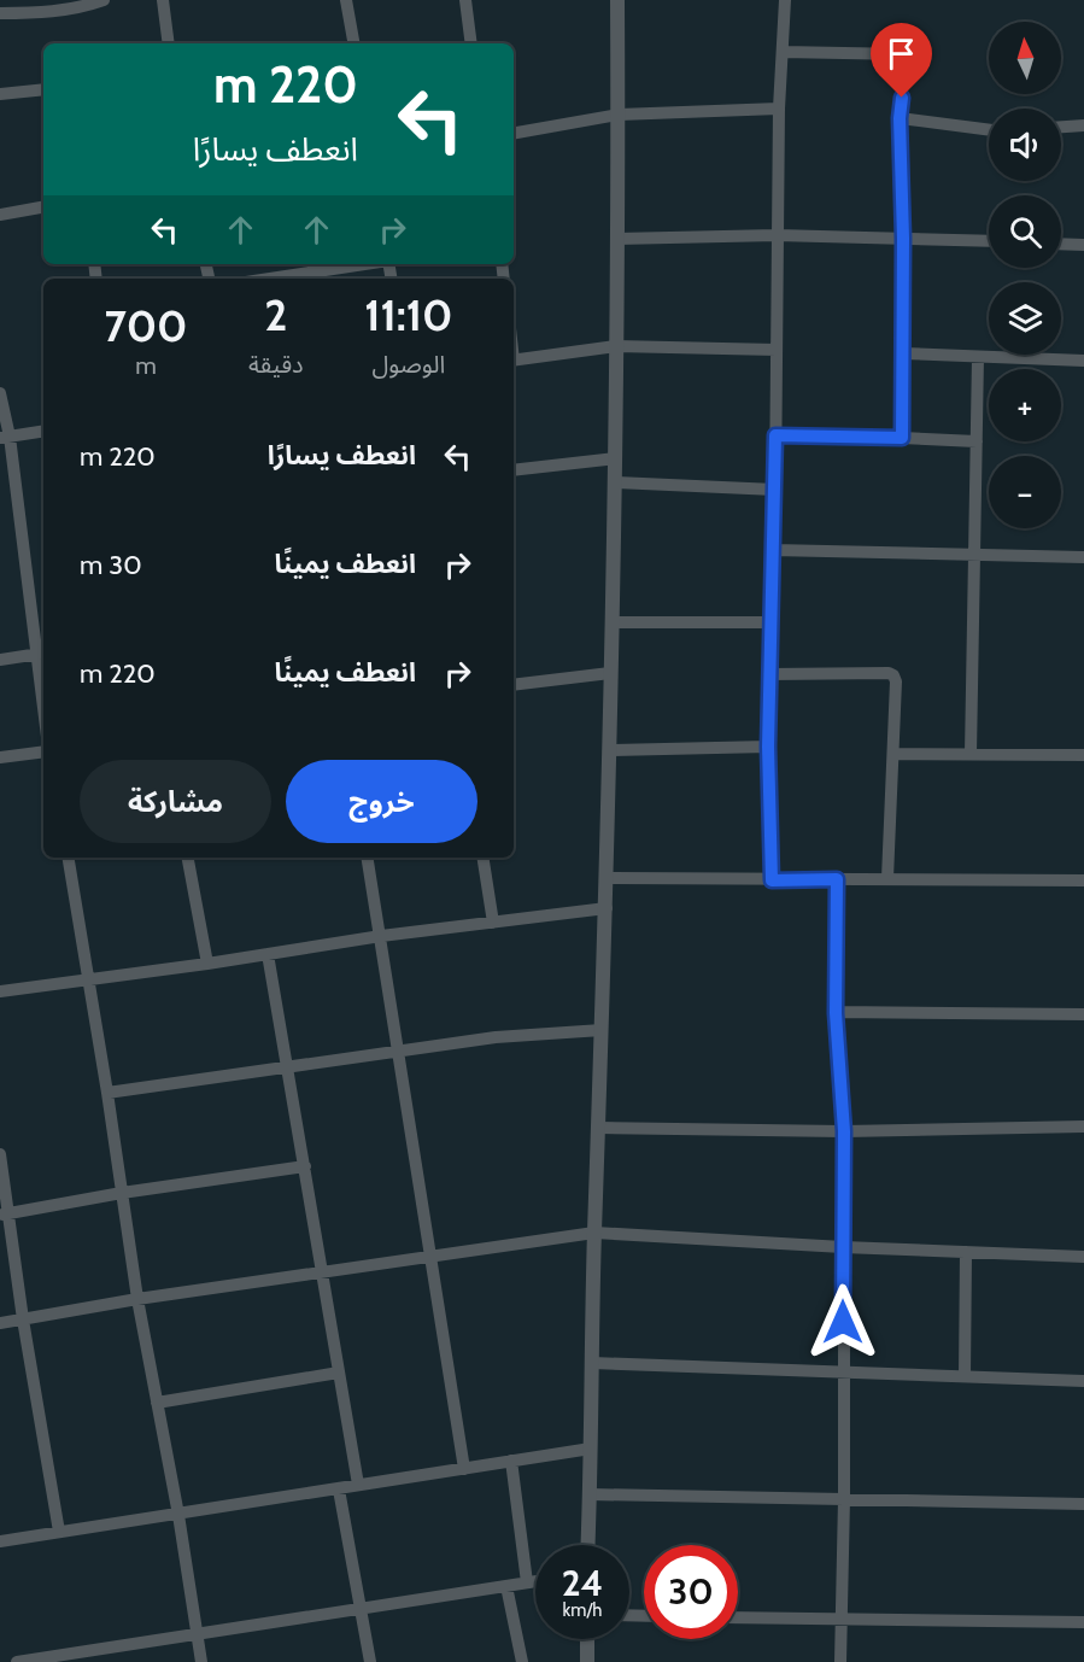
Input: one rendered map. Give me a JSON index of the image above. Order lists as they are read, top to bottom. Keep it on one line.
{"north":"top","page":{"map_buttons":["+","−"],"turn":["220 m","انعطف يسارًا"],"eta":["11:10","الوصول","2","دقيقة","700","m"],"list":[{"name":"انعطف يسارًا","value":"220 m"},{"name":"انعطف يمينًا","value":"30 m"},{"name":"انعطف يمينًا","value":"220 m"}],"buttons":["خروج","مشاركة"],"speed":"24 km/h","limit":"30"}}
